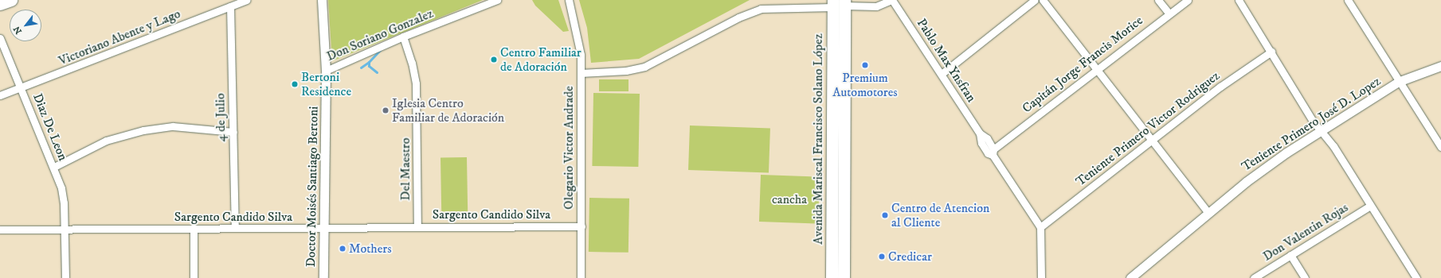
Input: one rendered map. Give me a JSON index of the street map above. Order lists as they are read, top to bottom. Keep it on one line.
{"streets":{"highway":["Avenida Mariscal Francisco Solano López"],"street":["Don Soriano Gonzalez","Victoriano Abente y Lago","Pablo Max Ynsfran","Capitán Jorge Francis Morice","4 de Julio","Teniente Primero José D. Lopez","Diaz De Leon","Teniente Primero Victor Rodriguez","Olegario Victor Andrade","Del Maestro","Doctor Moisés Santiago Bertoni","Sargento Candido Silva","Don Valentin Rojas"]},"crossings":[["Don Soriano Gonzalez","Del Maestro"],["Don Soriano Gonzalez","Doctor Moisés Santiago Bertoni"],["Victoriano Abente y Lago","4 de Julio"],["Victoriano Abente y Lago","Diaz De Leon"],["Pablo Max Ynsfran","Capitán Jorge Francis Morice"],["4 de Julio","Sargento Candido Silva"],["Diaz De Leon","Sargento Candido Silva"],["Olegario Victor Andrade","Sargento Candido Silva"],["Del Maestro","Sargento Candido Silva"],["Doctor Moisés Santiago Bertoni","Sargento Candido Silva"]],"parks":["cancha"],"places":["Centro Familiar de Adoración","Premium Automotores","Bertoni Residence","Iglesia Centro Familiar de Adoración","Centro de Atencion al Cliente","Mothers","Credicar"],"north":"bottom left"}
